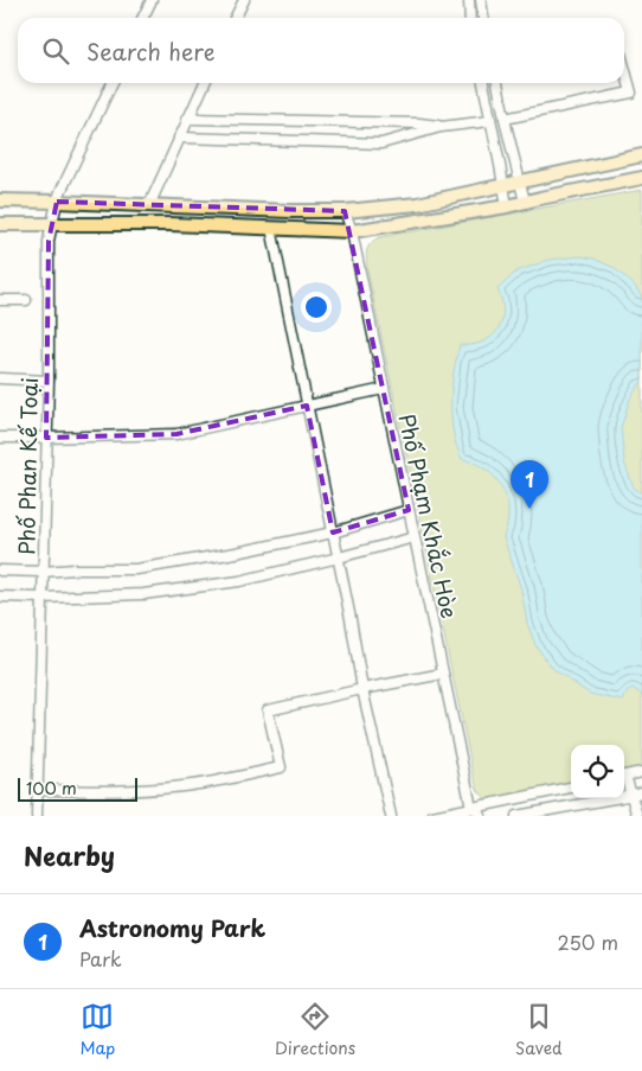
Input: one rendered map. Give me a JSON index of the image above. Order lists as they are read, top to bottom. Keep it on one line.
{"streets":{"street":["Phố Phan Kế Toại","Phố Phạm Khắc Hòe"]},"scale_bar":"100 m","page":{"search":"Search here","pins":"1","scale":"100 m","heading":"Nearby","list":[{"mark":"1","name":"Astronomy Park","note":"Park","value":"250 m"}],"nav":["Map","Directions","Saved"]}}
